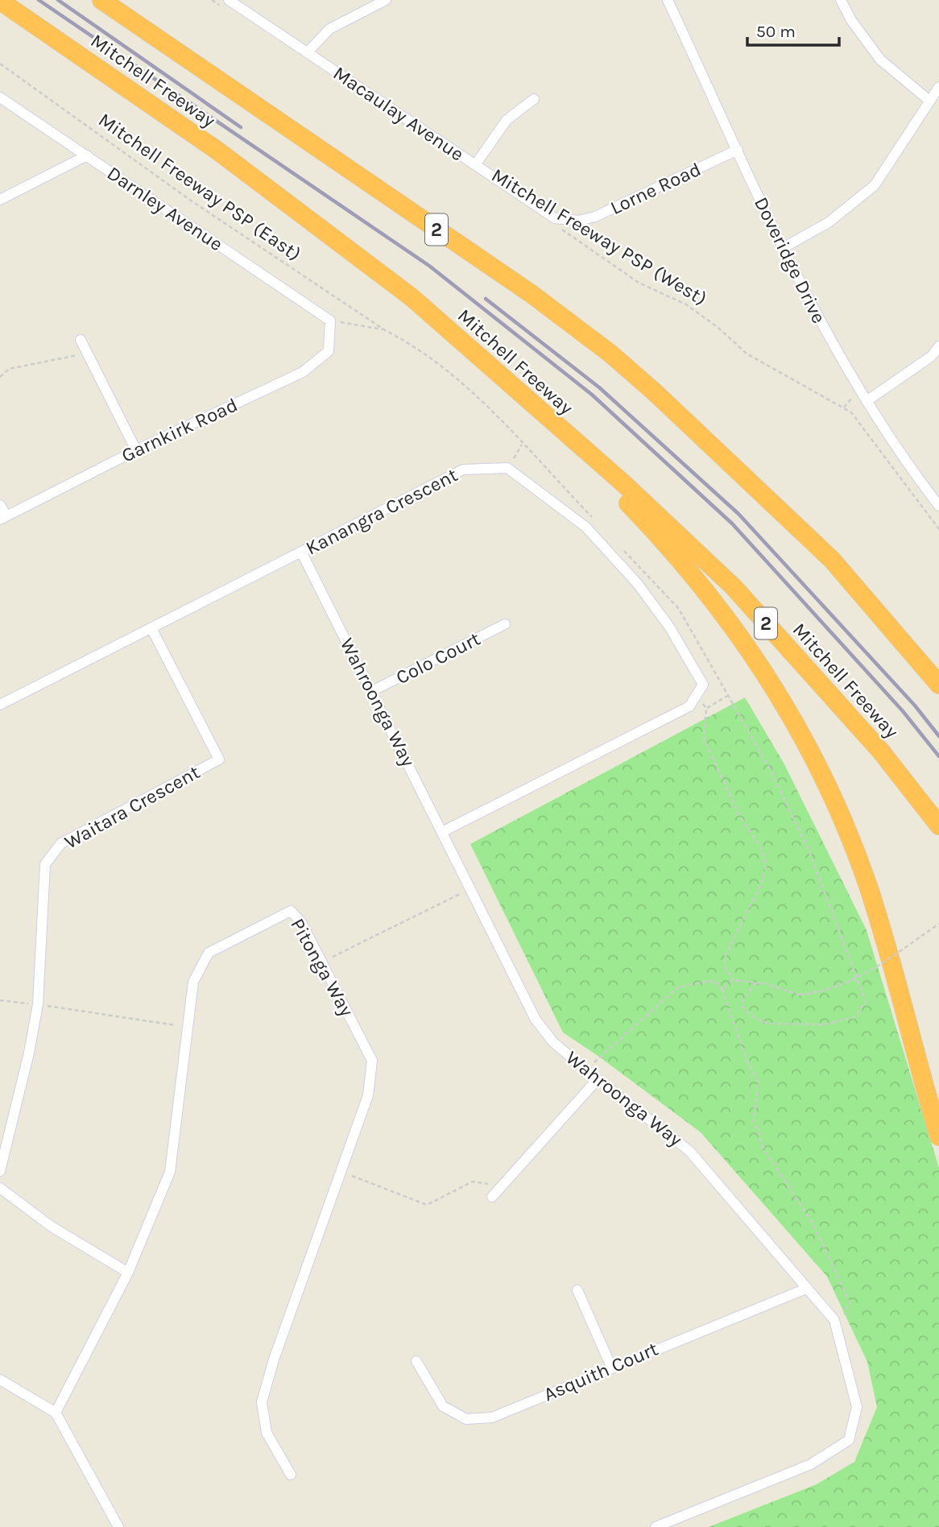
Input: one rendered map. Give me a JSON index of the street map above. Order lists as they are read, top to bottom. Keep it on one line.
{"streets":{"highway":["Mitchell Freeway","2"],"street":["Macaulay Avenue","Lorne Road","Darnley Avenue","Doveridge Drive","Garnkirk Road","Kanangra Crescent","Colo Court","Wahroonga Way","Waitara Crescent","Pitonga Way","Asquith Court"],"path":["Mitchell Freeway PSP (East)","Mitchell Freeway PSP (West)"]},"crossings":[["Macaulay Avenue","Lorne Road"],["Mitchell Freeway PSP (East)","Darnley Avenue"],["Mitchell Freeway PSP (East)","Garnkirk Road"],["Lorne Road","Doveridge Drive"],["Darnley Avenue","Garnkirk Road"],["Kanangra Crescent","Wahroonga Way"],["Kanangra Crescent","Waitara Crescent"],["Colo Court","Wahroonga Way"],["Wahroonga Way","Asquith Court"]],"scale_bar":"50 m"}
